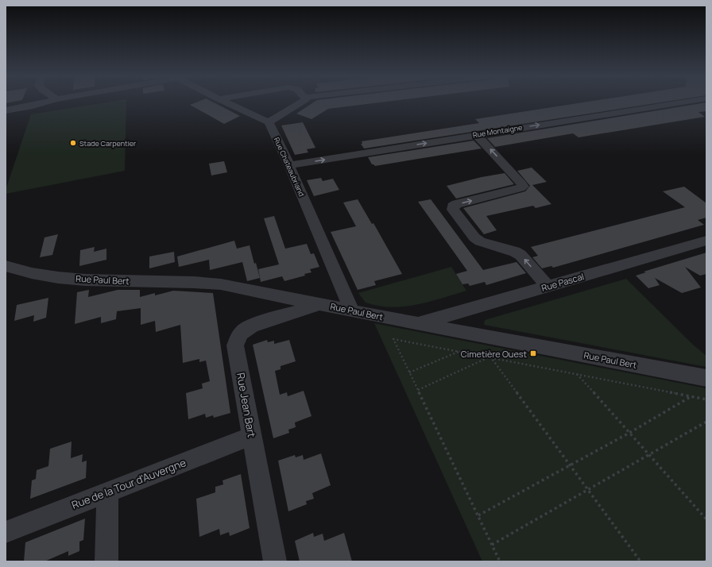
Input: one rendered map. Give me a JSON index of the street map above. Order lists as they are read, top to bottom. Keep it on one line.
{"streets":{"street":["Rue Montaigne","Rue Chateaubriand","Rue Paul Bert","Rue Pascal","Rue Jean Bart","Rue de la Tour d'Auvergne"]},"crossings":[["Rue Montaigne","Rue Chateaubriand"],["Rue Chateaubriand","Rue Paul Bert"],["Rue Paul Bert","Rue Pascal"],["Rue Paul Bert","Rue Jean Bart"],["Rue Jean Bart","Rue de la Tour d'Auvergne"]],"one_way":["Rue Montaigne"],"places":{"other":["Stade Carpentier"],"transit":["Cimetière Ouest"]}}
